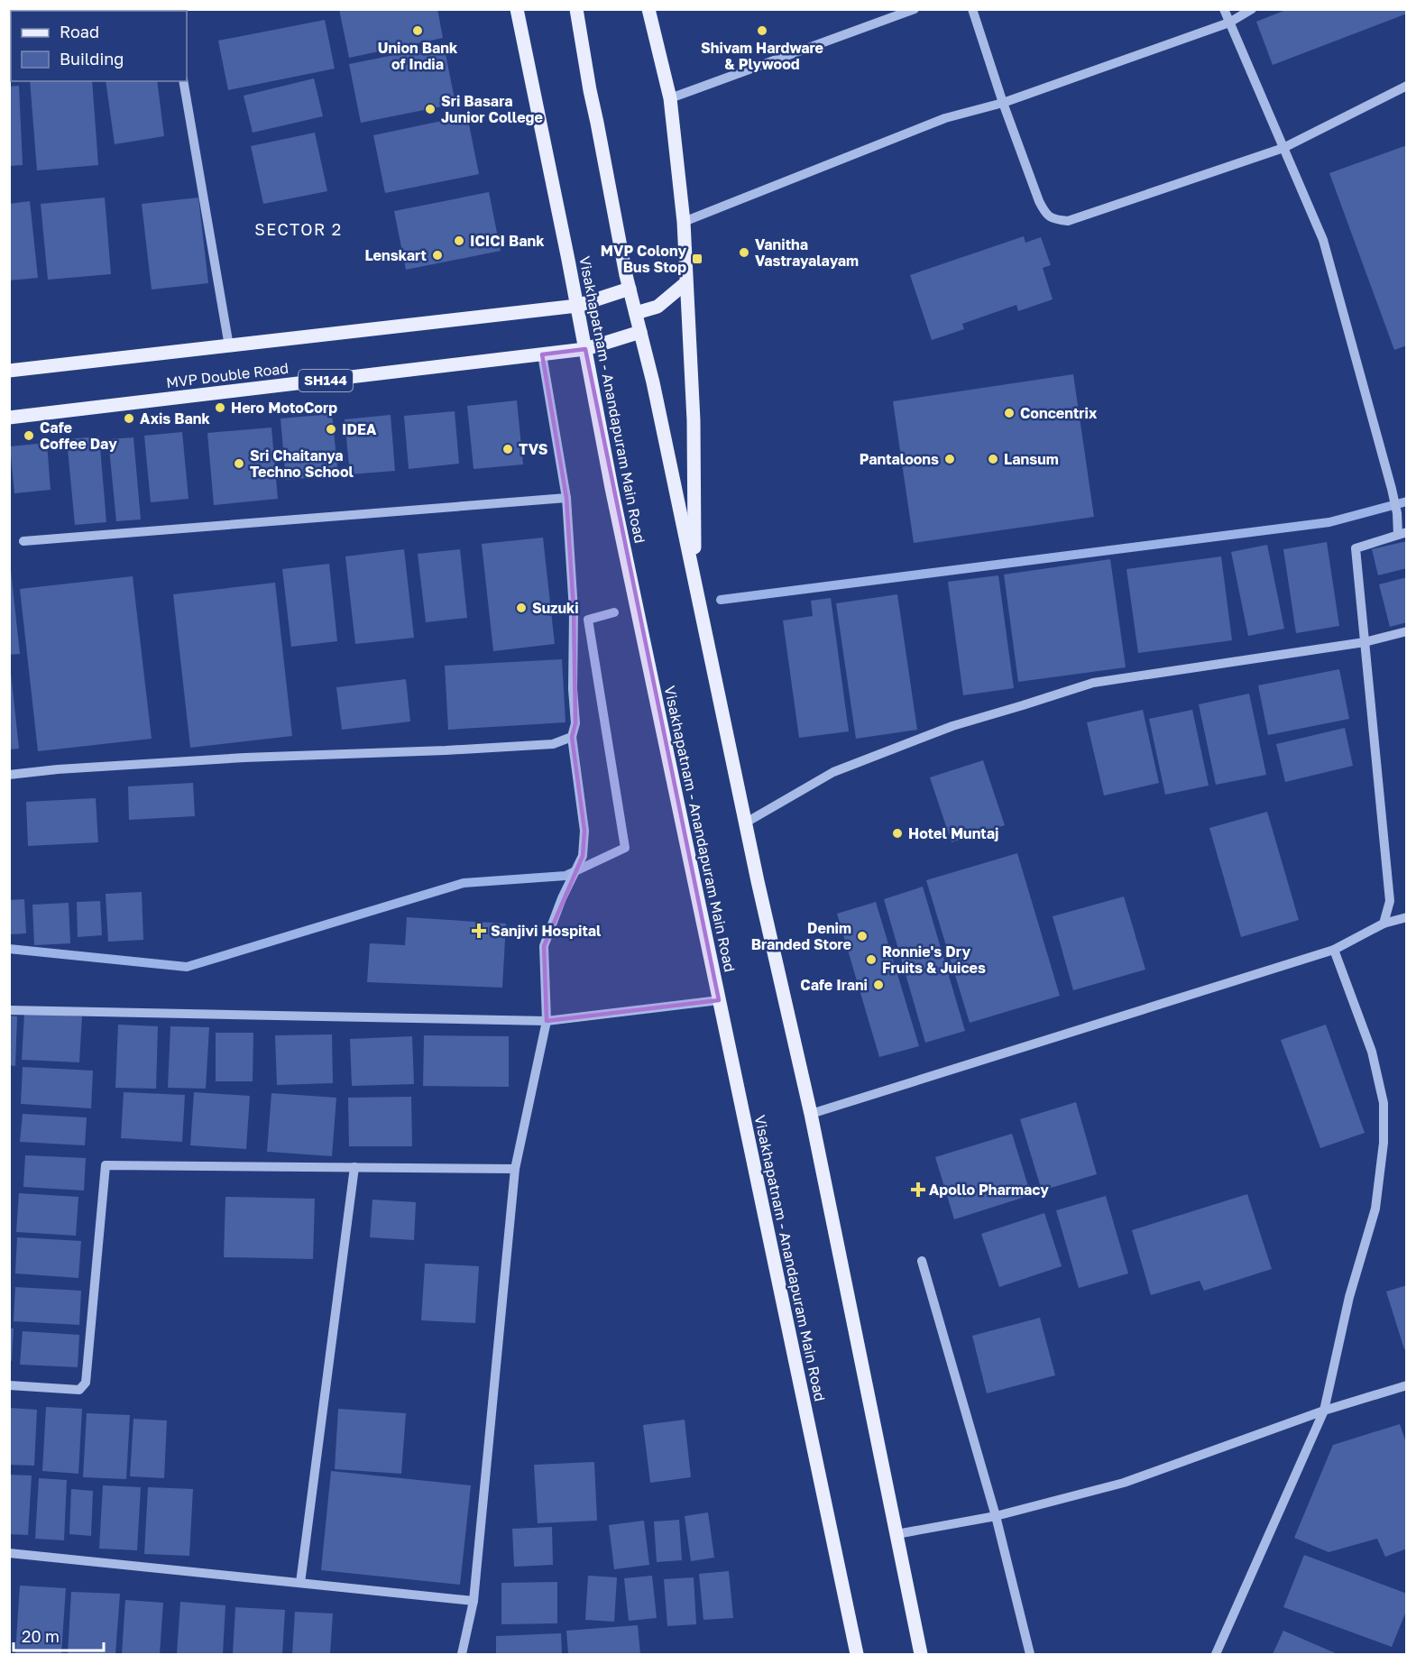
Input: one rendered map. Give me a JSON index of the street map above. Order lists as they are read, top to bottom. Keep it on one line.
{"streets":{"main road":["MVP Double Road","SH144","Visakhapatnam - Anandapuram Main Road"]},"crossings":[["MVP Double Road","Visakhapatnam - Anandapuram Main Road"]],"districts":["SECTOR 2"],"places":{"other":["Union Bank of India","Shivam Hardware & Plywood","Sri Basara Junior College","ICICI Bank","Vanitha Vastrayalayam","Lenskart","Hero MotoCorp","Concentrix","Axis Bank","IDEA","Cafe Coffee Day","TVS","Pantaloons","Lansum","Sri Chaitanya Techno School","Suzuki","Hotel Muntaj","Denim Branded Store","Ronnie's Dry Fruits & Juices","Cafe Irani"],"transit":["MVP Colony Bus Stop"],"health":["Sanjivi Hospital","Apollo Pharmacy"]},"legend":["Road","Building"],"scale_bar":"20 m"}
